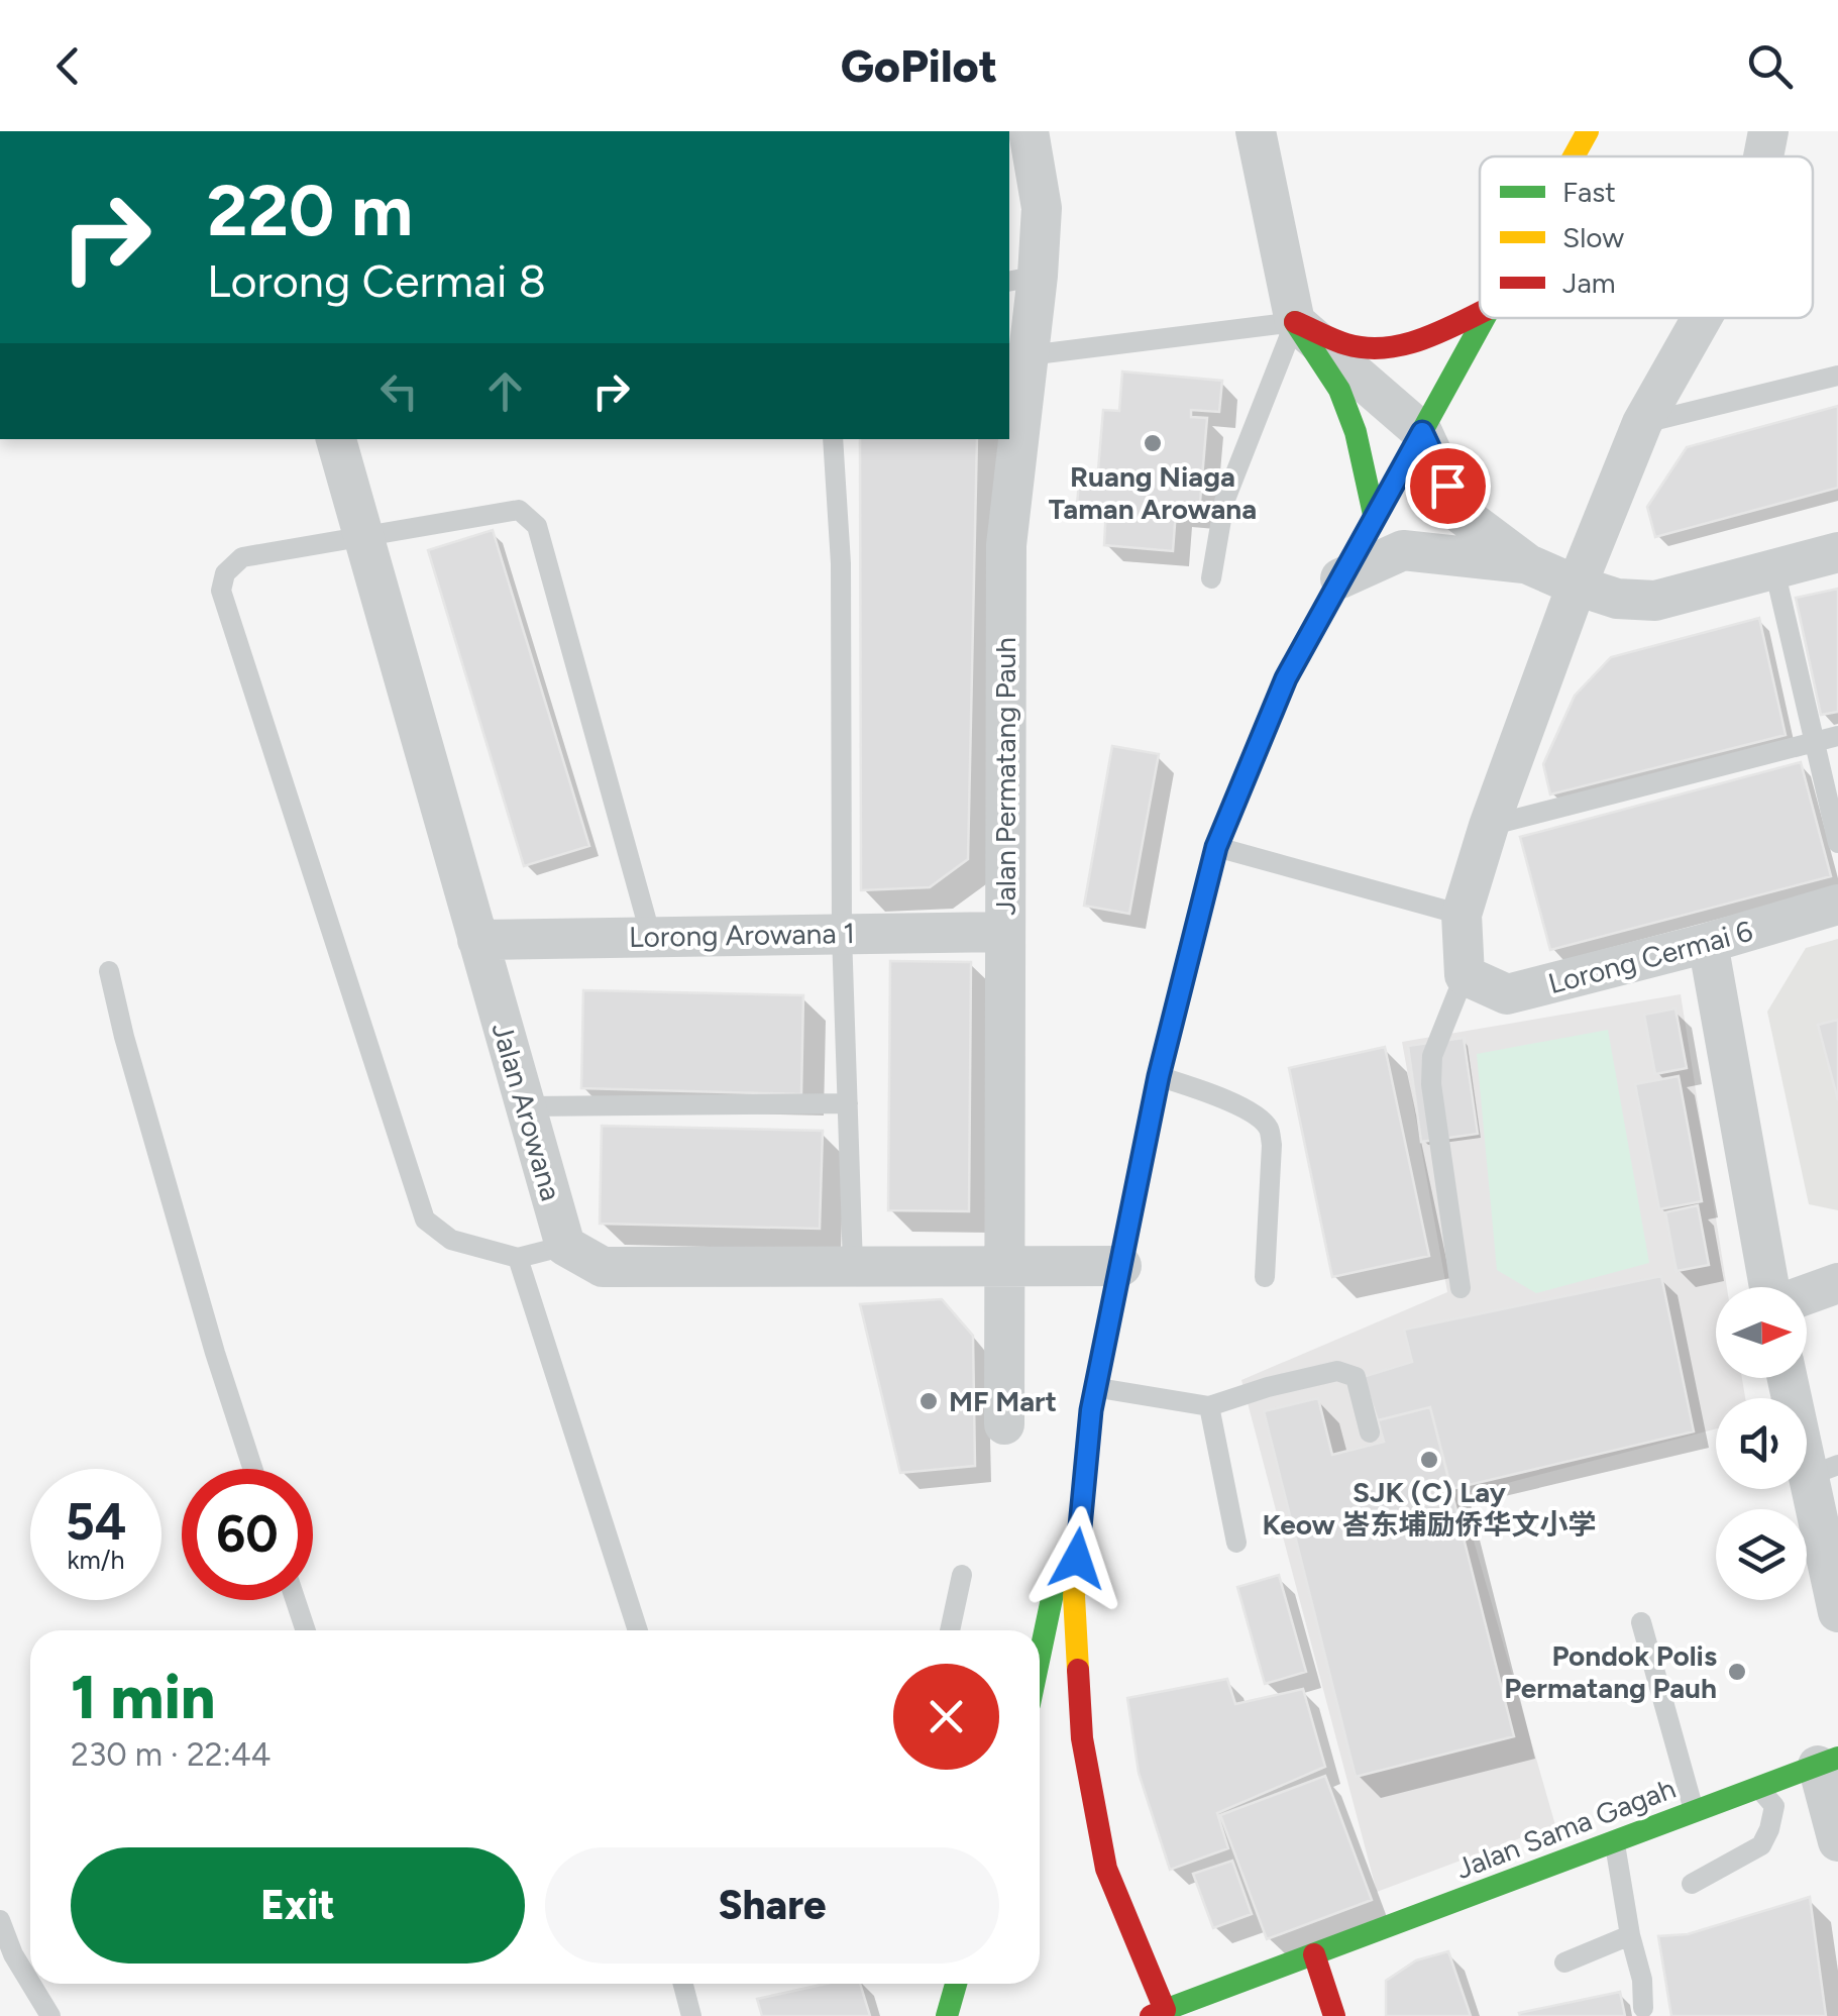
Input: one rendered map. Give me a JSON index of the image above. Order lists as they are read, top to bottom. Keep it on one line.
{"streets":{"main road":["Jalan Sama Gagah"],"street":["Jalan Permatang Pauh","Lorong Arowana 1","Lorong Cermai 6","Jalan Arowana"]},"crossings":[["Jalan Permatang Pauh","Lorong Arowana 1"],["Lorong Arowana 1","Jalan Arowana"]],"places":["Ruang Niaga Taman Arowana","MF Mart","SJK (C) Lay Keow 峇东埔励侨华文小学","Pondok Polis Permatang Pauh"],"legend":["Fast","Slow","Jam"],"north":"right","page":{"header":"GoPilot","turn":["220 m","Lorong Cermai 8"],"speed":"54 km/h","limit":"60","heading":["1 min","230 m · 22:44"],"buttons":["Exit","Share"]}}
